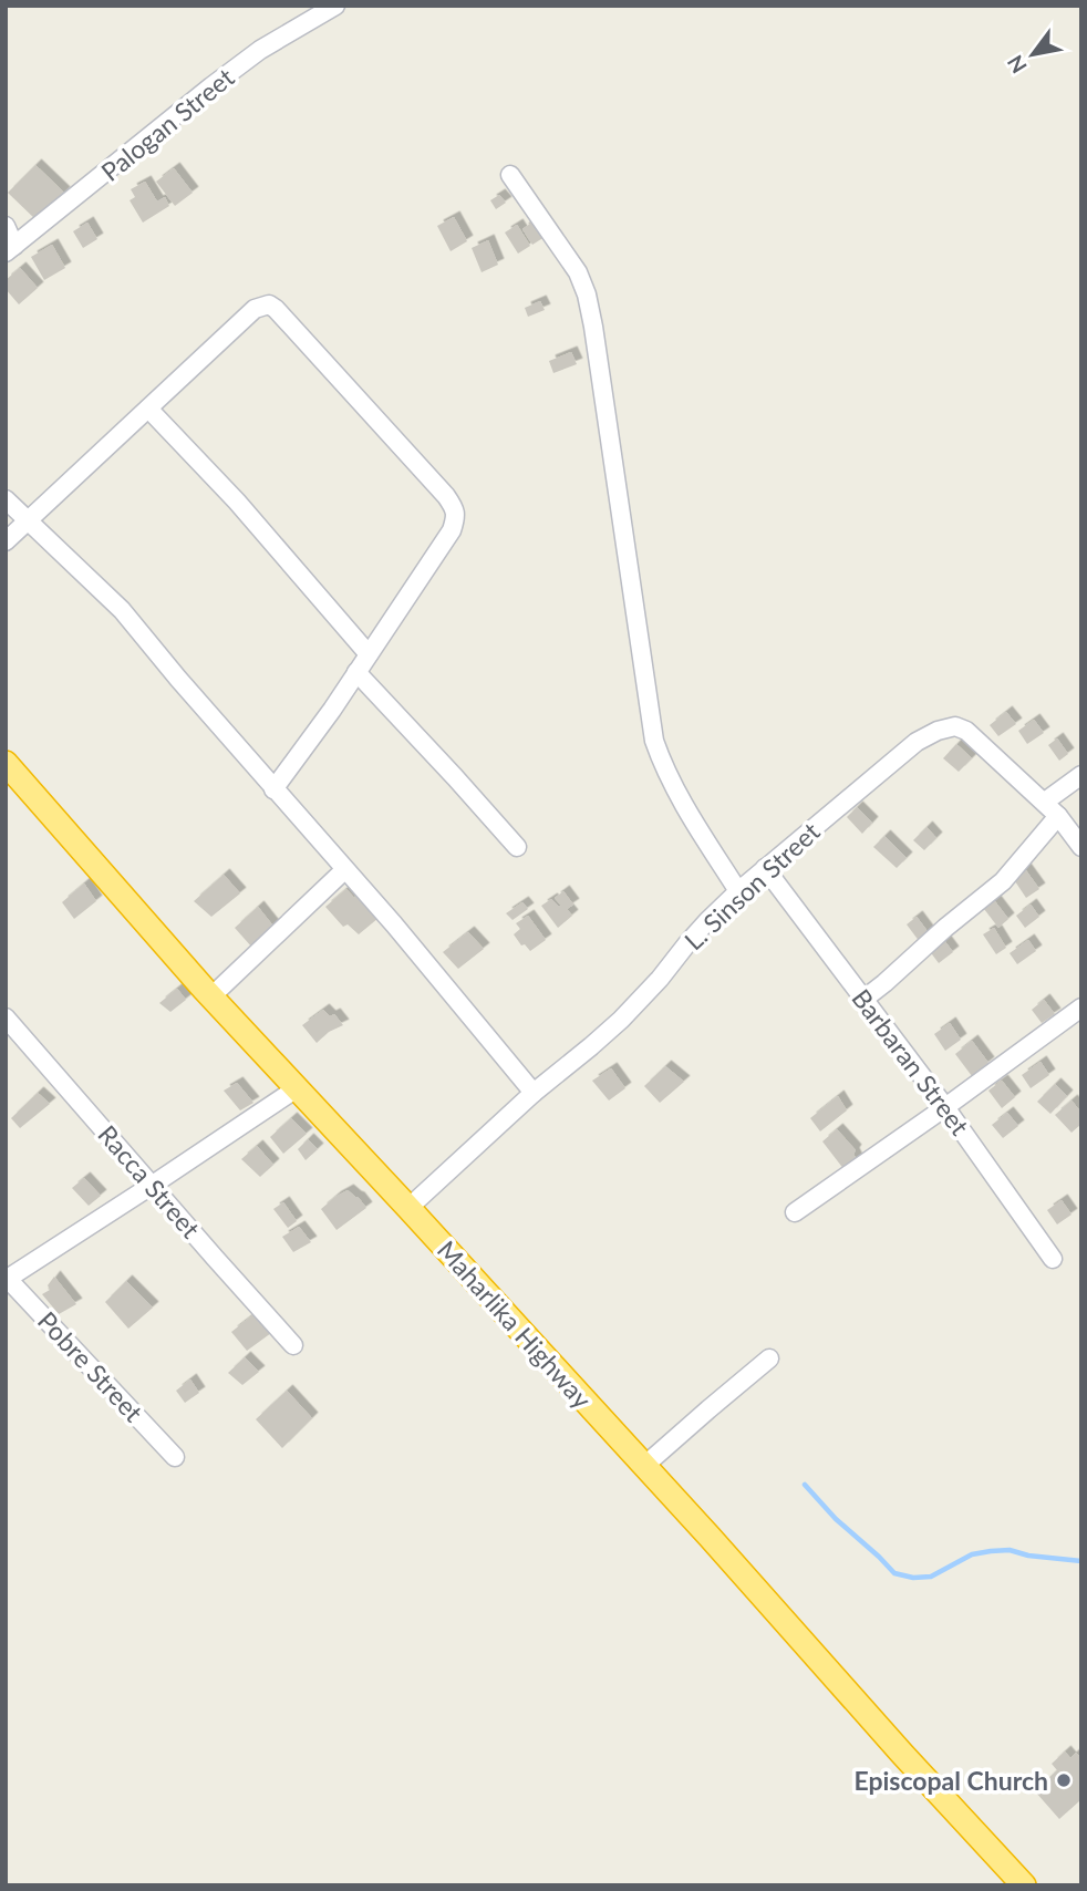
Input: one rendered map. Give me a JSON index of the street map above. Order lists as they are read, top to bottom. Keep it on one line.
{"streets":{"highway":["Maharlika Highway"],"street":["Palogan Street","L. Sinson Street","Barbaran Street","Racca Street","Pobre Street"]},"crossings":[["L. Sinson Street","Barbaran Street"],["L. Sinson Street","Maharlika Highway"]],"places":["Episcopal Church"],"north":"bottom left"}
